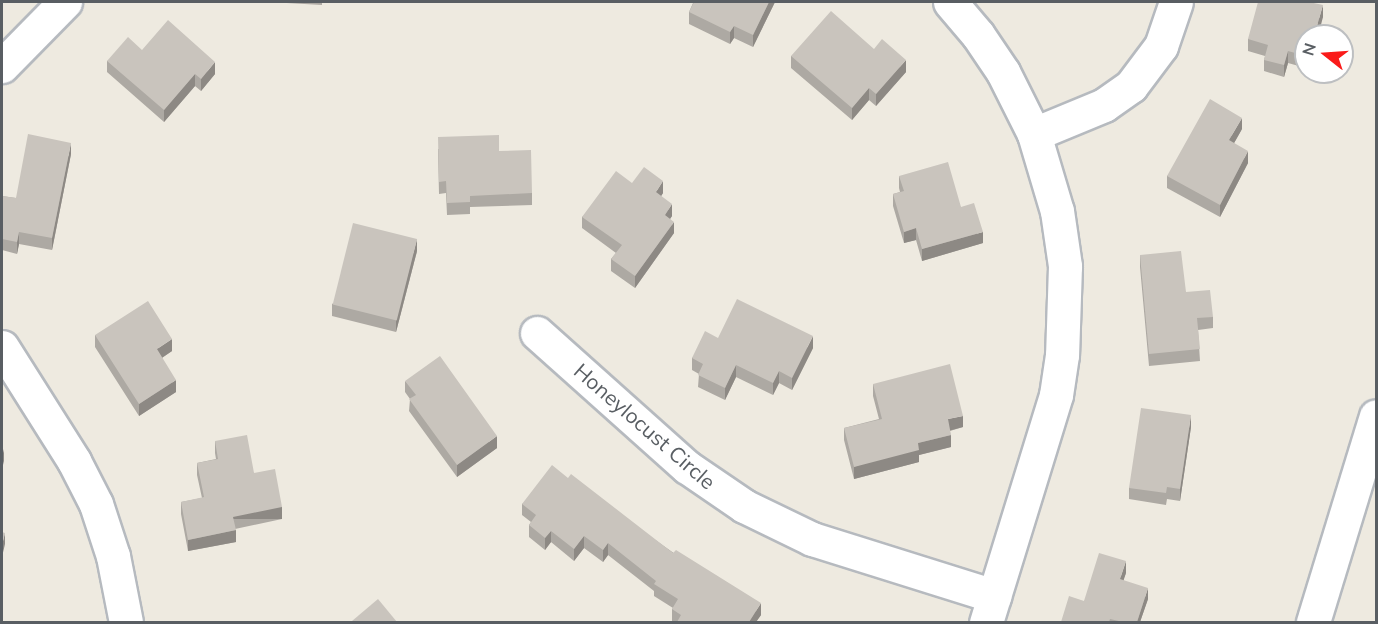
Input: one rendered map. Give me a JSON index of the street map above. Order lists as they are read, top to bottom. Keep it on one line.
{"streets":{"street":["Honeylocust Circle"]},"north":"left"}
